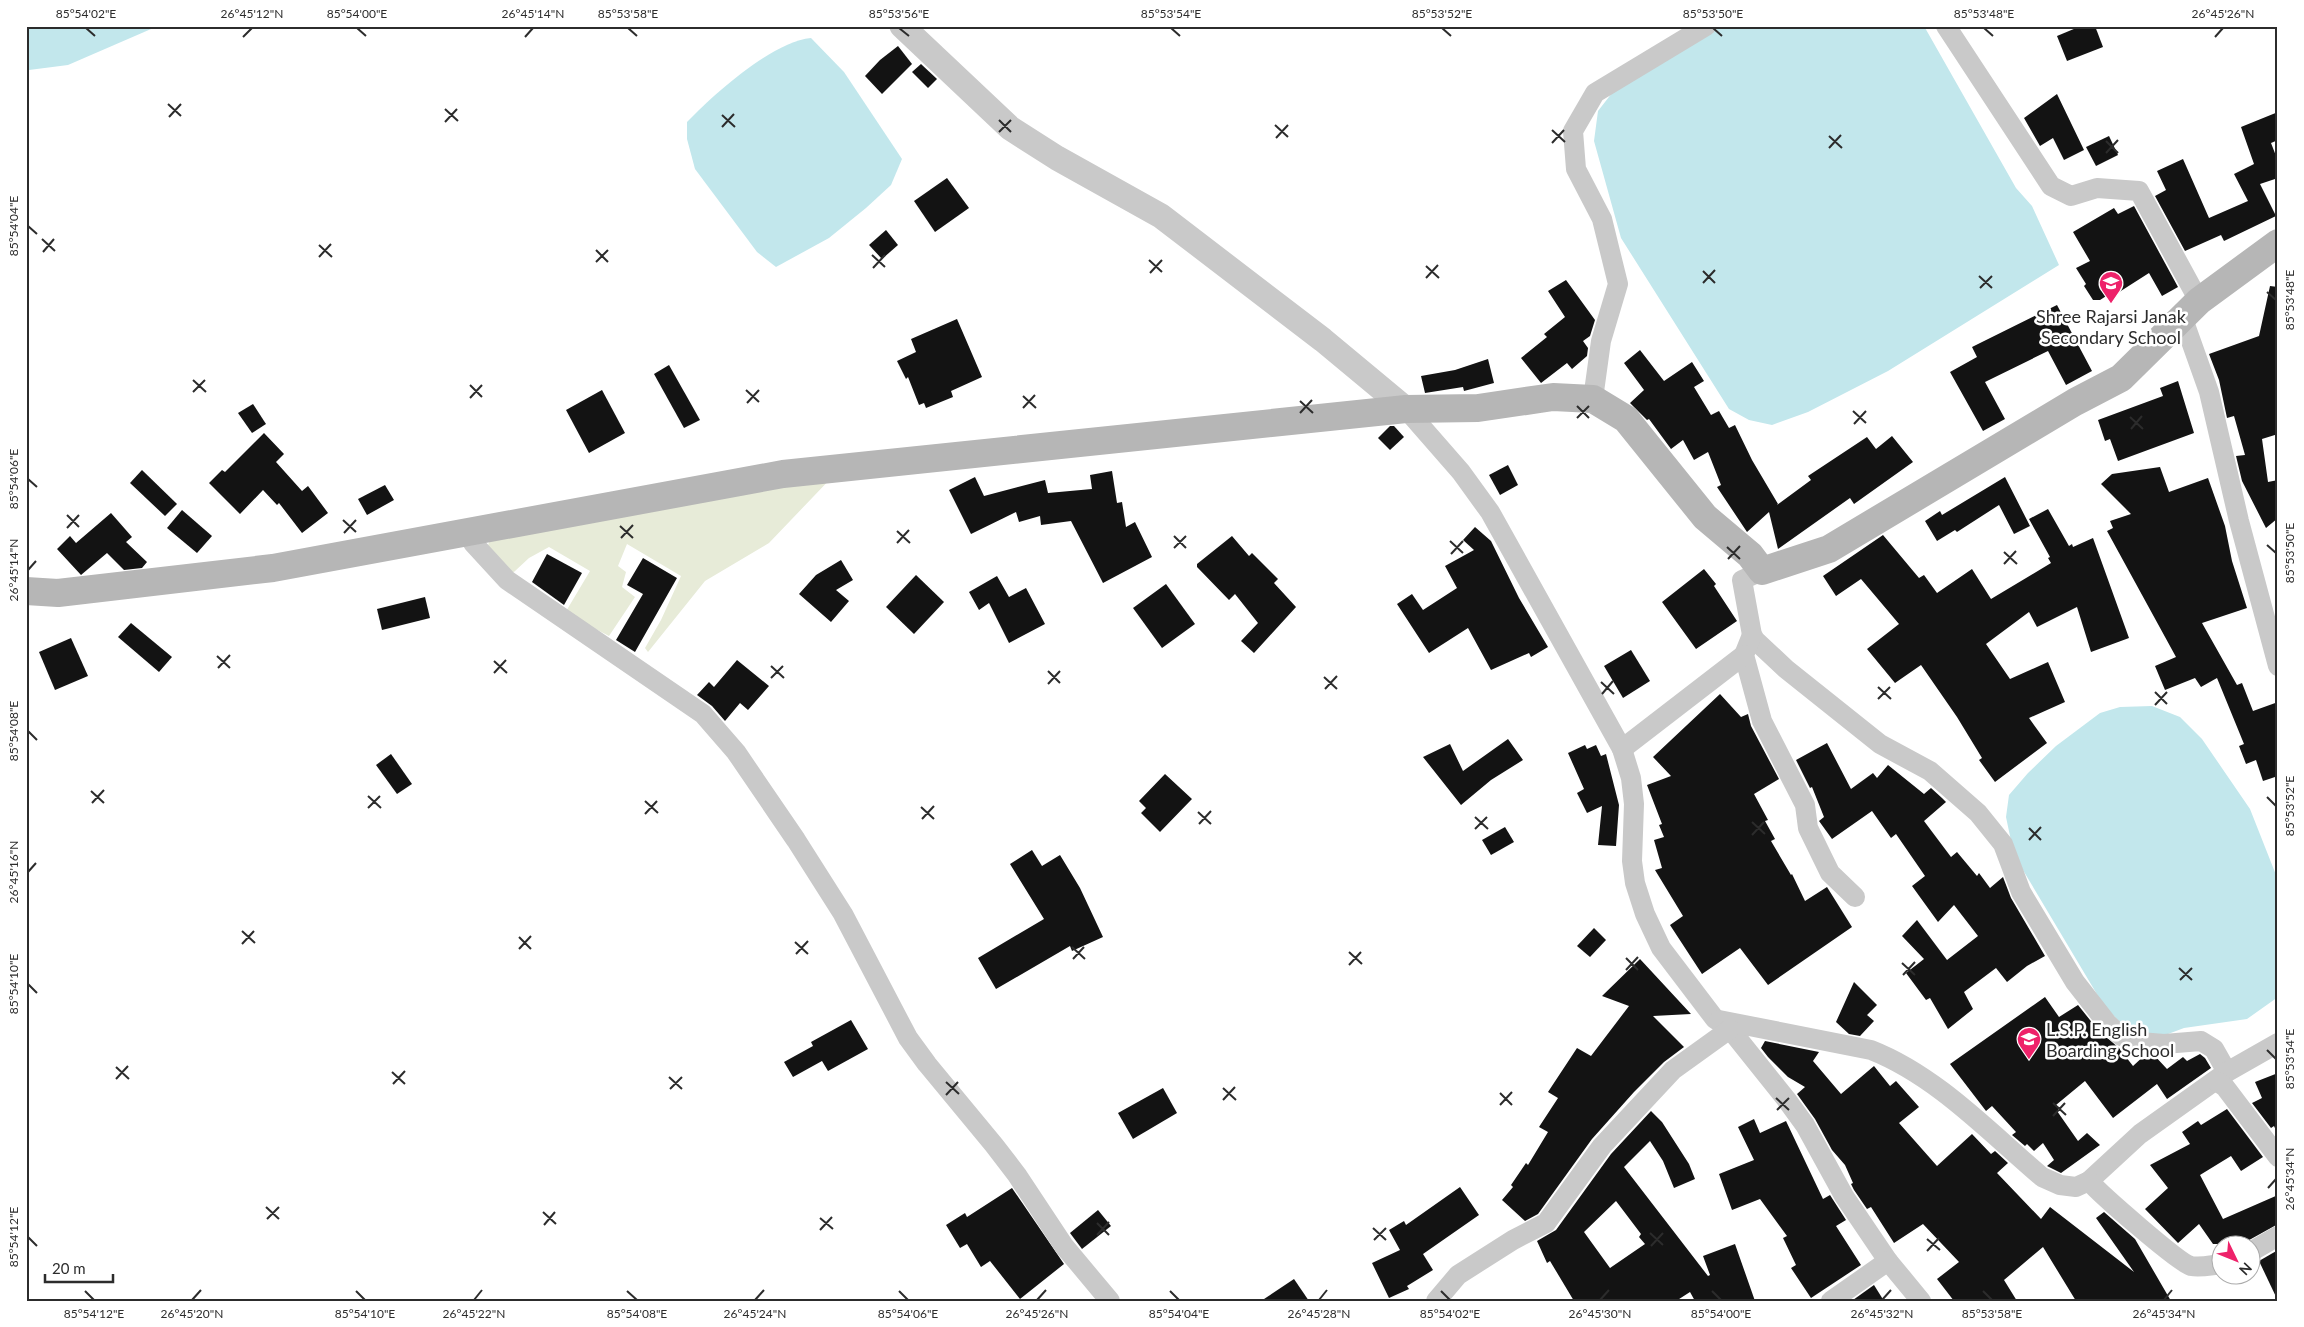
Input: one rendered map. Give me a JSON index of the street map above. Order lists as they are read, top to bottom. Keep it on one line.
{"places":{"school or university":["Shree Rajarsi Janak Secondary School","L.S.P. English Boarding School"]},"scale_bar":"20 m","north":"bottom right","coordinates":["85°54'02\"E","26°45'12\"N","85°54'00\"E","26°45'14\"N","85°53'58\"E","85°53'56\"E","85°53'54\"E","85°53'52\"E","85°53'50\"E","85°53'48\"E","26°45'26\"N","85°54'04\"E","85°54'06\"E","85°54'08\"E","26°45'16\"N","85°54'10\"E","26°45'34\"N","85°54'12\"E","26°45'20\"N","26°45'22\"N","26°45'24\"N","26°45'28\"N","26°45'30\"N","26°45'32\"N"]}
